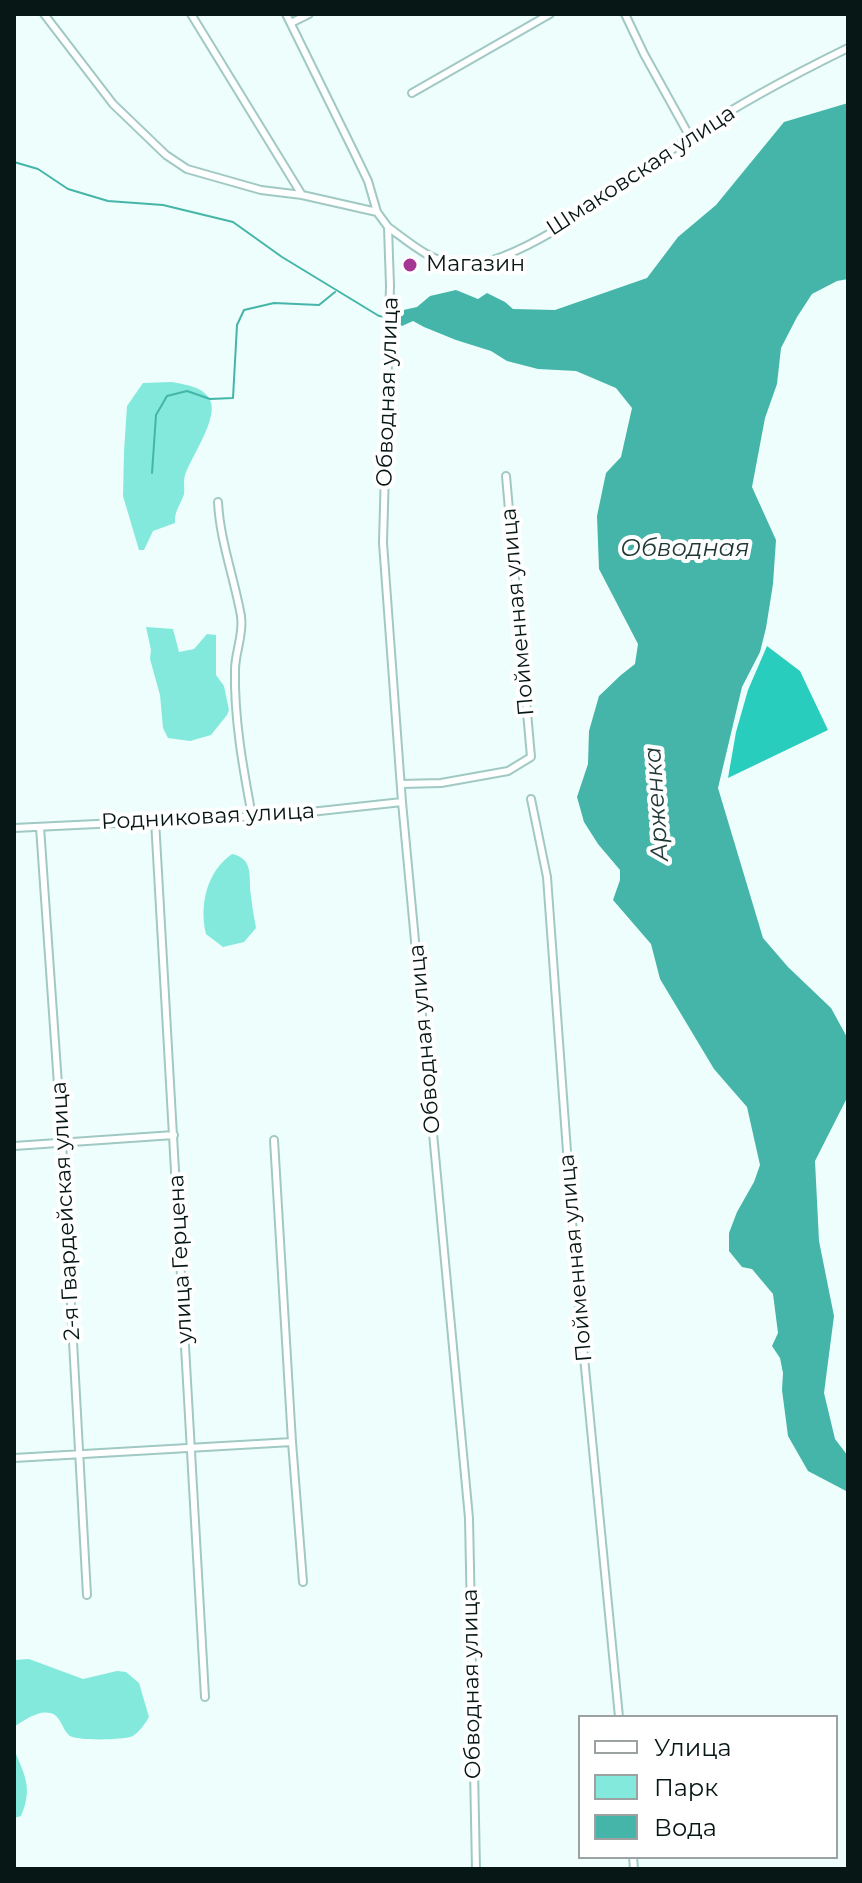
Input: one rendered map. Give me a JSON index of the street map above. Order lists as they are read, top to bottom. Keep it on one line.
{"streets":{"street":["Шмаковская улица","Обводная улица","Пойменная улица","Родниковая улица","2-я Гвардейская улица","улица Герцена"]},"crossings":[["Шмаковская улица","Обводная улица"],["Обводная улица","Пойменная улица"],["Обводная улица","Родниковая улица"],["Родниковая улица","2-я Гвардейская улица"],["Родниковая улица","улица Герцена"]],"water":["Обводная","Арженка"],"places":["Магазин"],"legend":["Улица","Парк","Вода"]}
